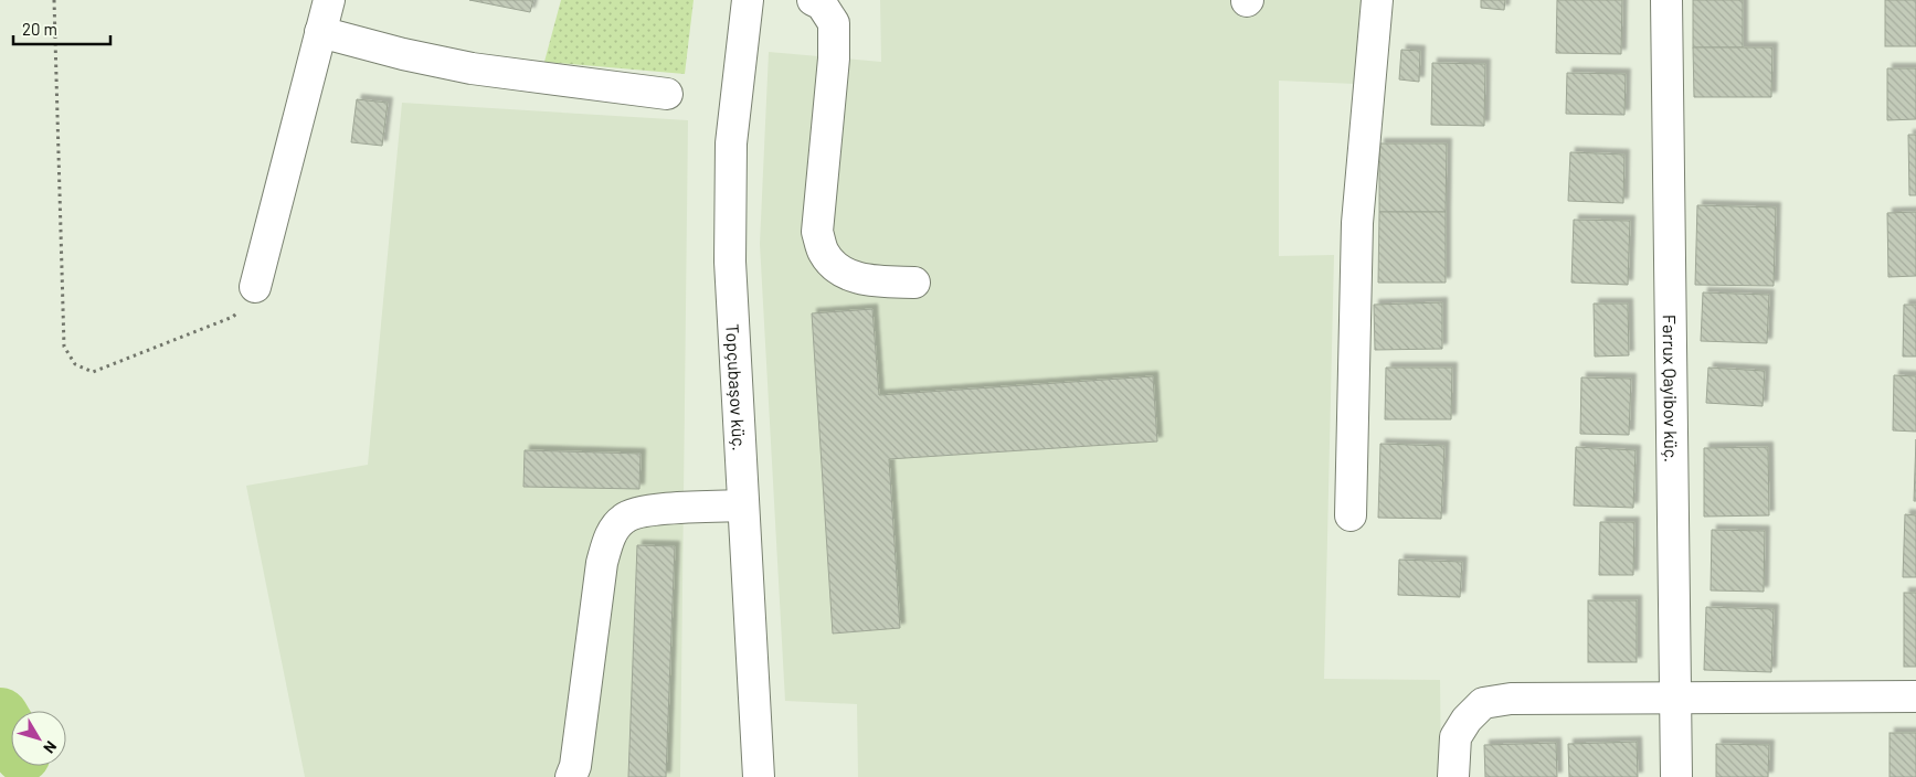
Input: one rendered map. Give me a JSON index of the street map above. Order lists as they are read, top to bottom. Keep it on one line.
{"streets":{"street":["Topçubaşov küç.","Fərrux Qayibov küç."]},"scale_bar":"20 m","north":"bottom right"}
